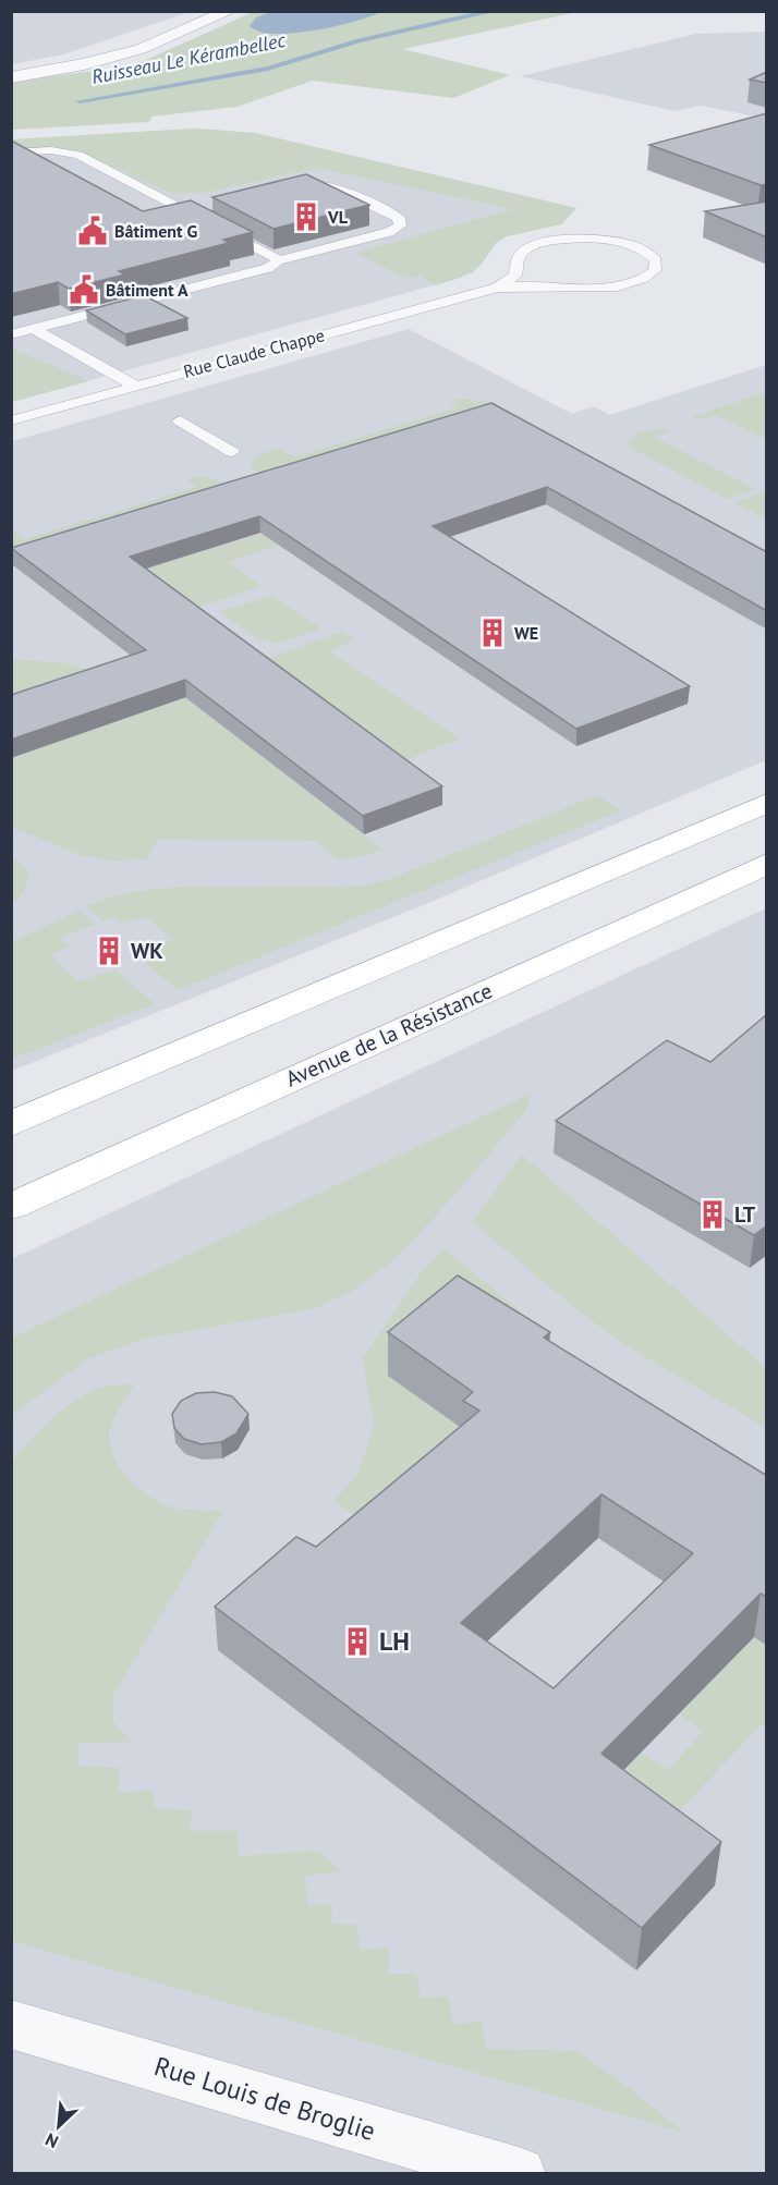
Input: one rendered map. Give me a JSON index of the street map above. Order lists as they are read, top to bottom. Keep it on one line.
{"streets":{"main road":["Avenue de la Résistance"],"street":["Rue Louis de Broglie"],"lane":["Rue Claude Chappe"]},"water":["Ruisseau Le Kérambellec"],"places":{"building":["VL","WE","WK","LT","LH"],"public building":["Bâtiment G","Bâtiment A"]},"north":"bottom left"}
